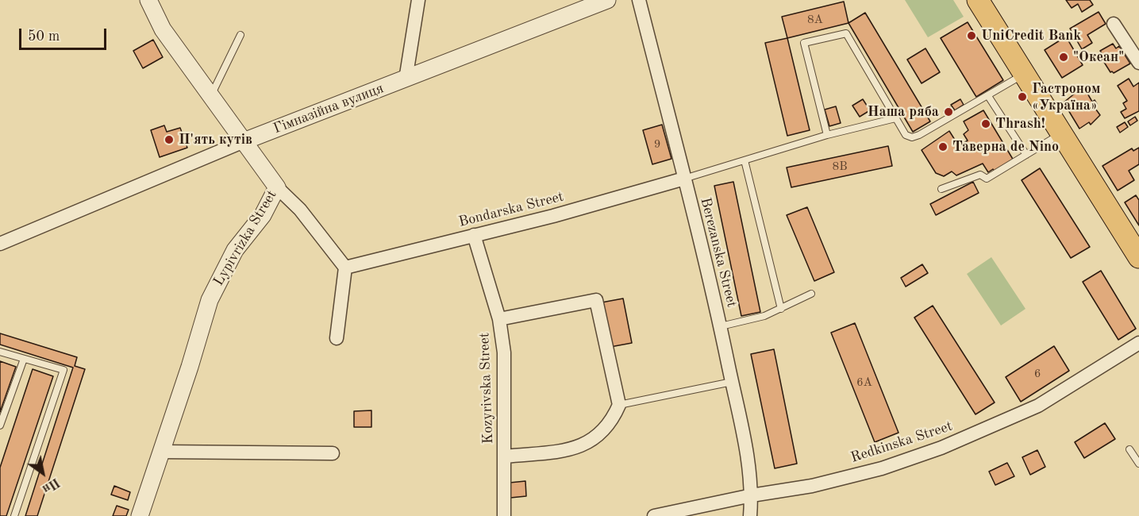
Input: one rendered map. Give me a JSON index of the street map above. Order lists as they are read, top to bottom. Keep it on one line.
{"streets":{"street":["Гімназійна вулиця","Bondarska Street","Lypivrizka Street","Berezanska Street","Kozyrivska Street","Redkinska Street"]},"crossings":[["Гімназійна вулиця","Lypivrizka Street"],["Bondarska Street","Berezanska Street"],["Bondarska Street","Kozyrivska Street"],["Berezanska Street","Redkinska Street"]],"places":["UniCredit Bank","\"Океан\"","Гастроном «Україна»","Наша ряба","Thrash!","П'ять кутів","Таверна de Nino"],"house_numbers":["8А","9","8В","6","6А"],"scale_bar":"50 m","north":"bottom right"}
